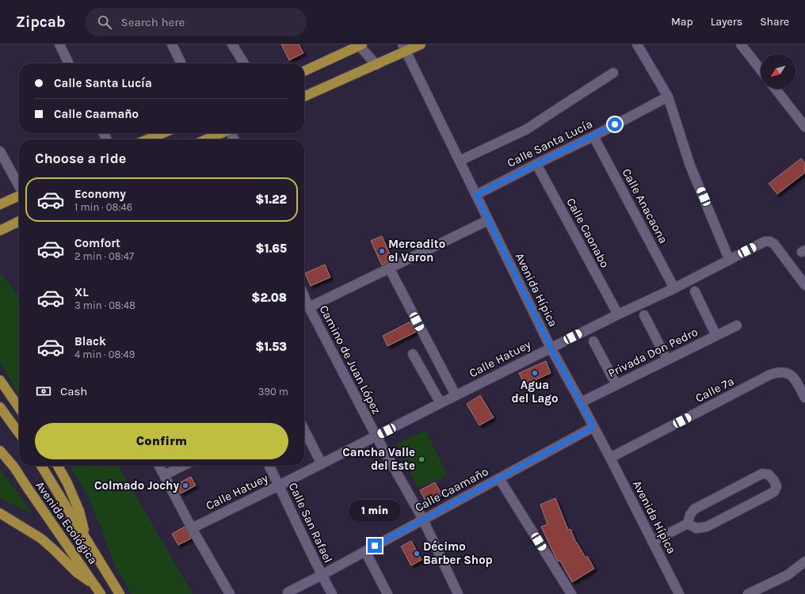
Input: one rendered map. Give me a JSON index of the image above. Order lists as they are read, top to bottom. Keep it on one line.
{"streets":{"main road":["Avenida Ecológica"],"street":["Calle Santa Lucía","Calle Anacaona","Calle Caonabo","Avenida Hípica","Privada Don Pedro","Calle Hatuey","Camino de Juan López","Calle 7a","Calle Caamaño","Calle San Rafael"]},"crossings":[["Calle Santa Lucía","Calle Anacaona"],["Calle Santa Lucía","Calle Caonabo"],["Calle Santa Lucía","Avenida Hípica"],["Calle Anacaona","Calle Hatuey"],["Calle Caonabo","Calle Hatuey"],["Avenida Hípica","Privada Don Pedro"],["Avenida Hípica","Calle Hatuey"],["Avenida Hípica","Calle 7a"],["Avenida Hípica","Calle Caamaño"],["Calle Hatuey","Camino de Juan López"],["Calle Hatuey","Calle San Rafael"],["Camino de Juan López","Calle Caamaño"],["Calle Caamaño","Calle San Rafael"]],"places":["Mercadito el Varon","Agua del Lago","Cancha Valle del Este","Colmado Jochy","Décimo Barber Shop"],"north":"bottom left","page":{"header":"Zipcab","search":"Search here","nav":["Map","Layers","Share"],"banner":["Calle Santa Lucía","Calle Caamaño"],"heading":"Choose a ride","list":[{"name":"Economy","note":"1 min · 08:46","value":"$1.22"},{"name":"Comfort","note":"2 min · 08:47","value":"$1.65"},{"name":"XL","note":"3 min · 08:48","value":"$2.08"},{"name":"Black","note":"4 min · 08:49","value":"$1.53"}],"pay":["Cash","390 m"],"buttons":"Confirm","bubble":"1 min"}}
